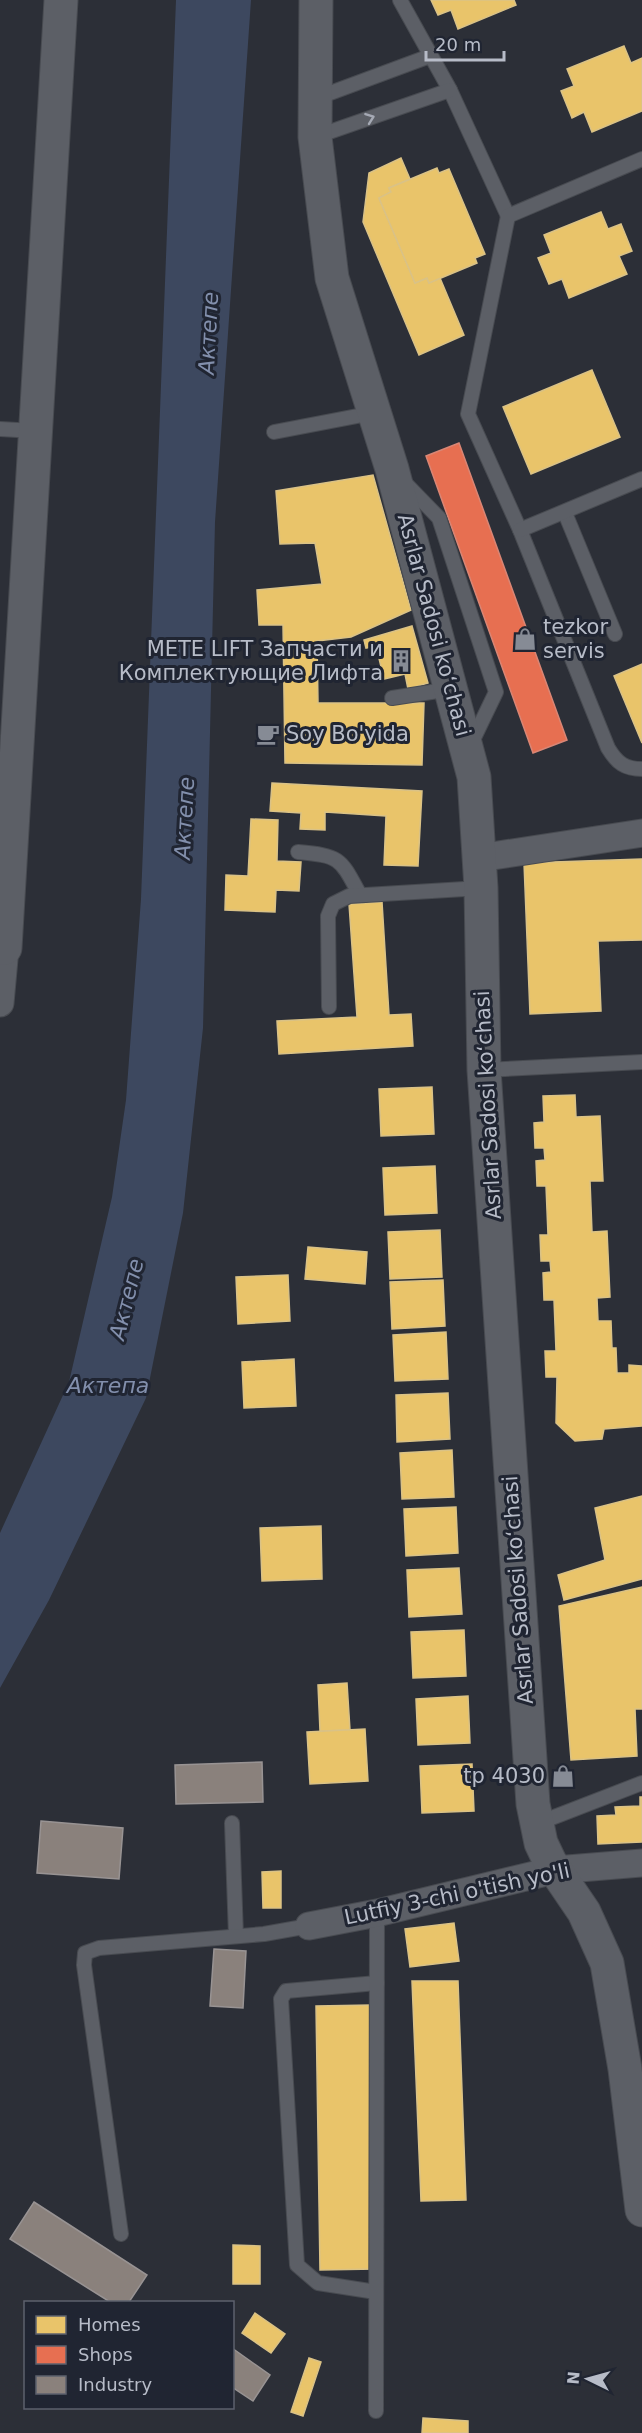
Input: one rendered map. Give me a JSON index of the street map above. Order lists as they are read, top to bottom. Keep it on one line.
{"streets":{"street":["Asrlar Sadosi ko‘chasi","Lutfiy 3-chi o'tish yo'li"]},"crossings":[["Asrlar Sadosi ko‘chasi","Lutfiy 3-chi o'tish yo'li"]],"water":["Актепе","Актепа"],"places":{"shop":["tezkor servis","tp 4030"],"building":["METE LIFT Запчасти и Комплектующие Лифта"],"cafe":["Soy Bo'yida"]},"legend":["Homes","Shops","Industry"],"scale_bar":"20 m","north":"left"}
